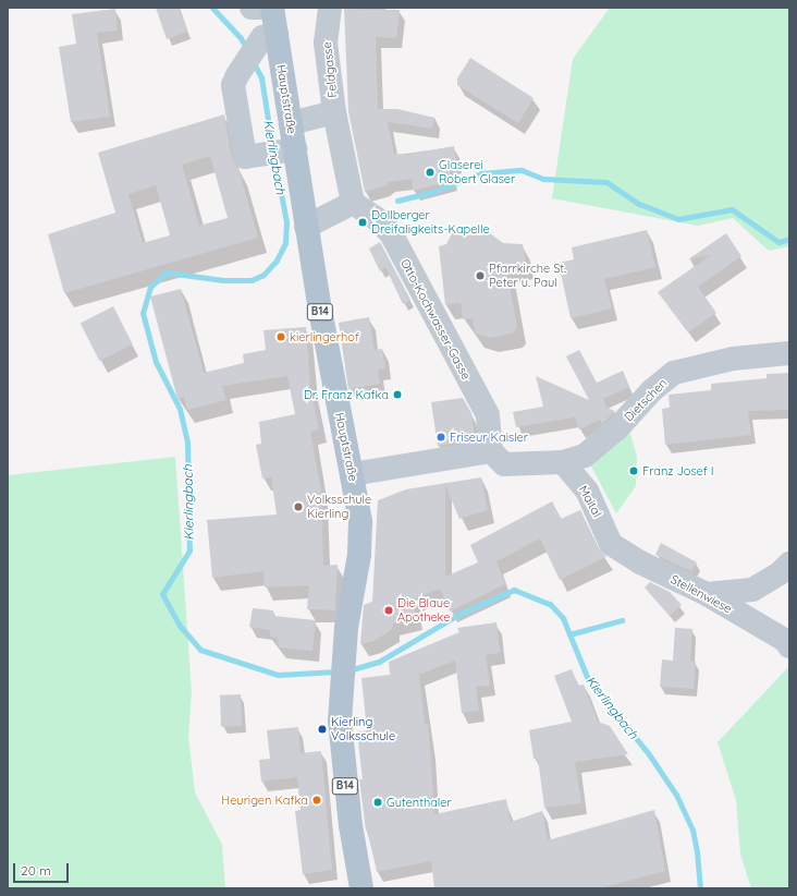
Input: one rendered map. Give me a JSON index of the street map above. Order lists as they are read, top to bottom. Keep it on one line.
{"streets":{"main road":["Hauptstraße","B14"],"street":["Feldgasse","Otto-Kochwasser-Gasse","Dietschen","Maital","Stellenwiese"]},"crossings":[["Feldgasse","Hauptstraße"],["Otto-Kochwasser-Gasse","Dietschen"],["Dietschen","Maital"],["Maital","Stellenwiese"]],"water":["Kierlingbach"],"places":["Glaserei Robert Glaser","Dollberger Dreifaligkeits-Kapelle","Pfarrkirche St. Peter u. Paul","kierlingerhof","Dr. Franz Kafka","Friseur Kaisler","Franz Josef I","Volksschule Kierling","Die Blaue Apotheke","Kierling Volksschule","Heurigen Kafka","Gutenthaler"],"scale_bar":"20 m"}
